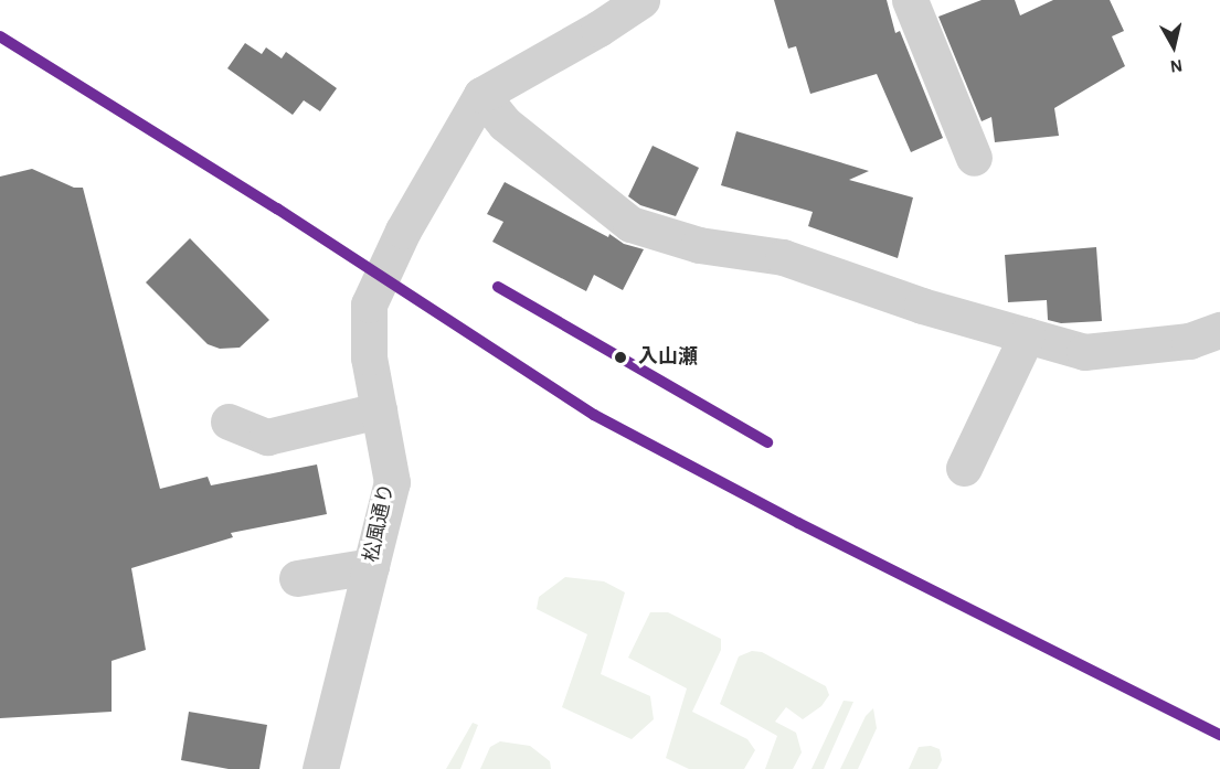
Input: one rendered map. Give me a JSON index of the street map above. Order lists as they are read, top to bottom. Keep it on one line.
{"streets":{"street":["松風通り"]},"places":["入山瀬"],"north":"bottom"}
